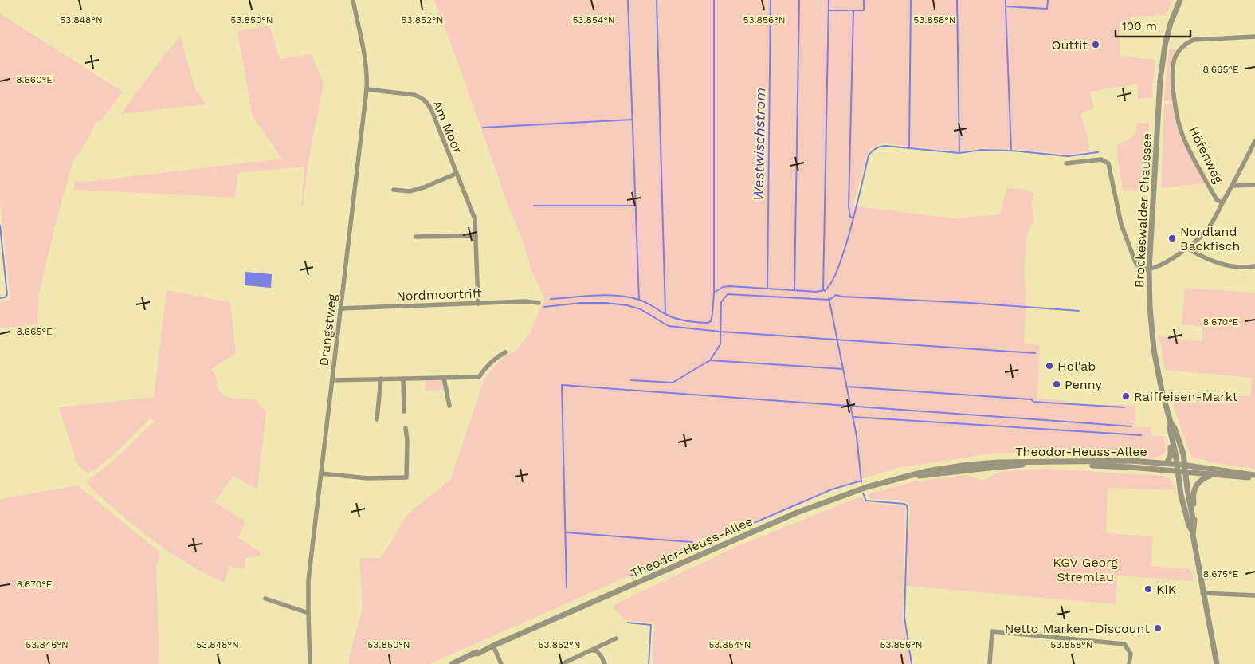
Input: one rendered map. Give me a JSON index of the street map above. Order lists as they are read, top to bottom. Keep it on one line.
{"streets":{"street":["Am Moor","Höfenweg","Brockeswalder Chaussee","Nordmoortrift","Drangstweg","Theodor-Heuss-Allee"]},"crossings":[["Am Moor","Nordmoortrift"],["Am Moor","Drangstweg"],["Brockeswalder Chaussee","Theodor-Heuss-Allee"],["Nordmoortrift","Drangstweg"]],"water":["Westwischstrom"],"parks":["KGV Georg Stremlau"],"places":["Outfit","Nordland Backfisch","Hol'ab","Penny","Raiffeisen-Markt","KiK","Netto Marken-Discount"],"scale_bar":"100 m","coordinates":["53.848°N","53.850°N","53.852°N","53.854°N","53.856°N","53.858°N","8.665°E","8.660°E","8.670°E","8.675°E","53.846°N"]}
